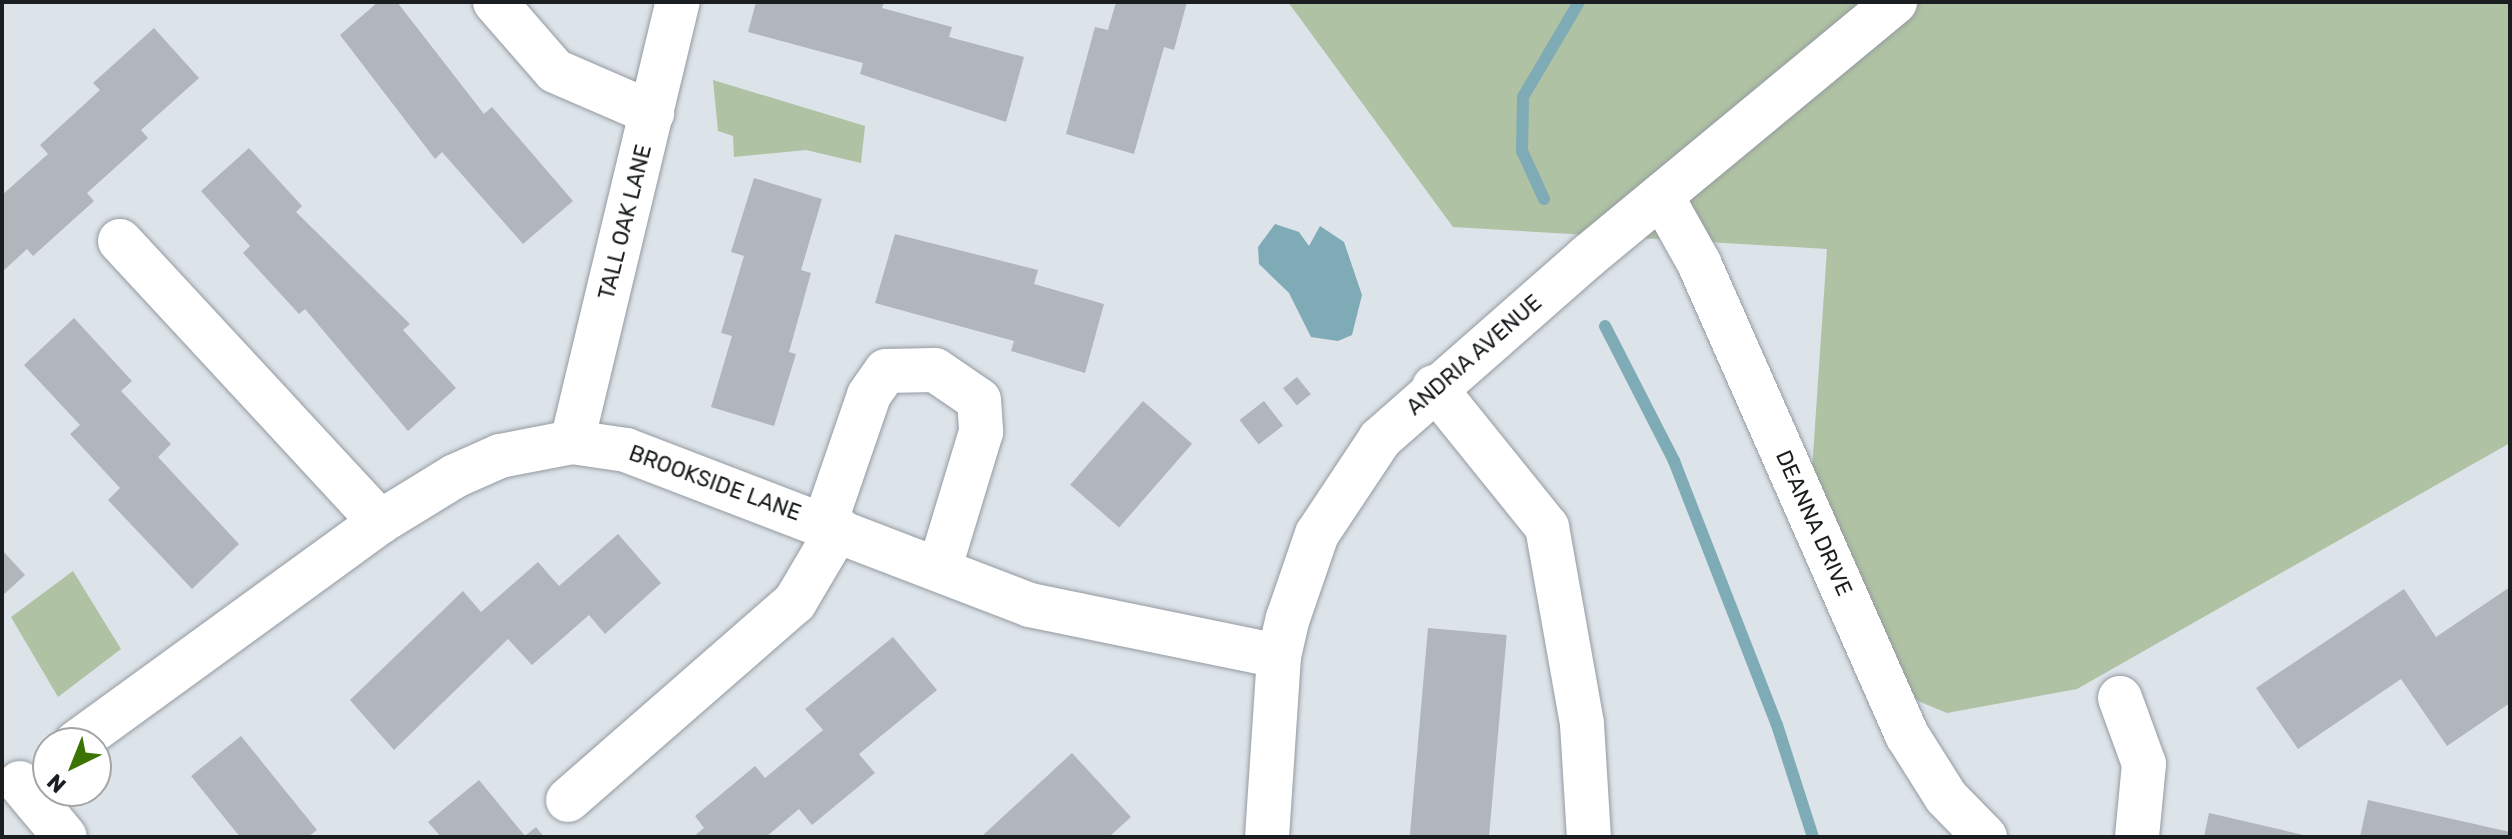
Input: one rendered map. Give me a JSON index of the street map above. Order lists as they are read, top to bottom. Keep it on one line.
{"streets":{"street":["TALL OAK LANE","ANDRIA AVENUE","BROOKSIDE LANE","DEANNA DRIVE"]},"crossings":[["TALL OAK LANE","BROOKSIDE LANE"],["ANDRIA AVENUE","BROOKSIDE LANE"],["ANDRIA AVENUE","DEANNA DRIVE"]],"north":"bottom left"}
